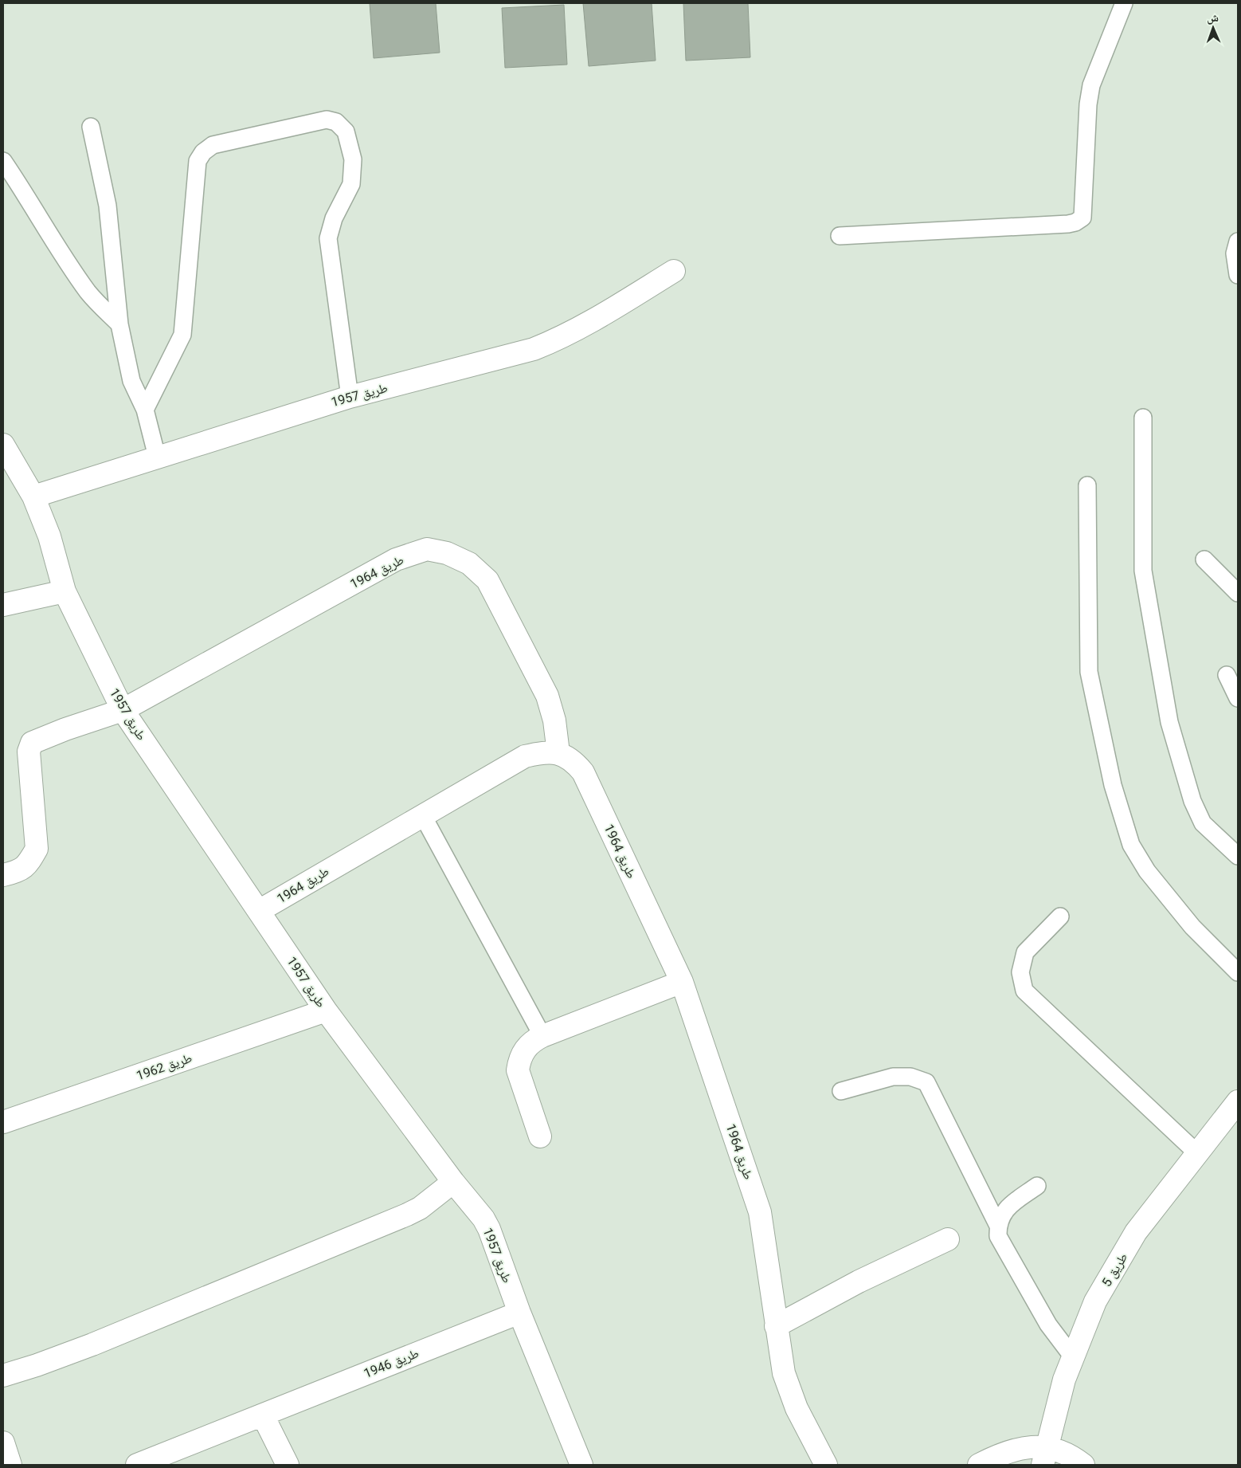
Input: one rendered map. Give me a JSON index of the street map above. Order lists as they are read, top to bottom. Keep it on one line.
{"streets":{"street":["طريق 1957","طريق 1964","طريق 1962","طريق 5","طريق 1946"]},"crossings":[["طريق 1957","طريق 1964"],["طريق 1957","طريق 1962"],["طريق 1957","طريق 1946"]],"north":"top"}
